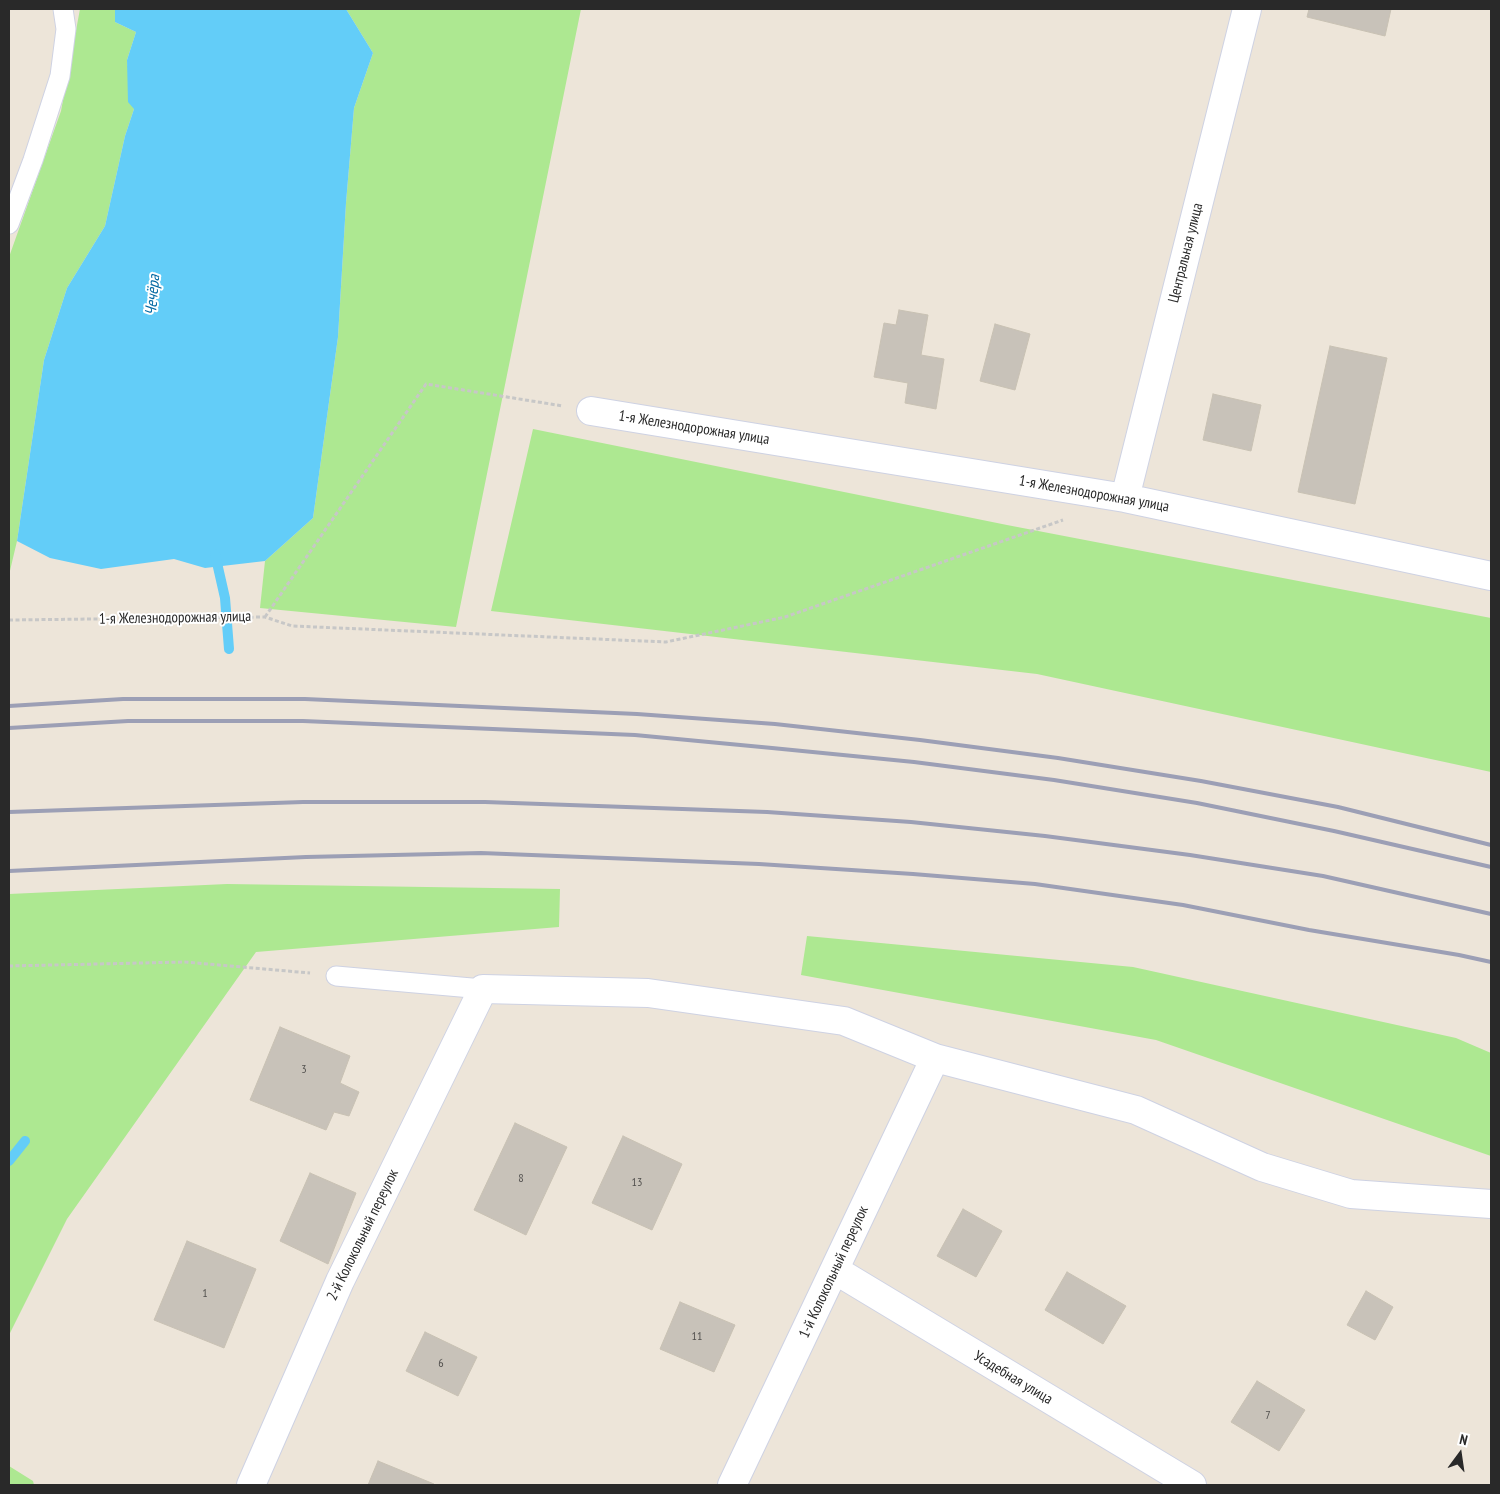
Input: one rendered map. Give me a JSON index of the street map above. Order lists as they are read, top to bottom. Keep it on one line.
{"streets":{"street":["Центральная улица","1-я Железнодорожная улица","2-й Колокольный переулок","1-й Колокольный переулок","Усадебная улица"]},"crossings":[["Центральная улица","1-я Железнодорожная улица"],["1-й Колокольный переулок","Усадебная улица"]],"water":["Чечёра"],"house_numbers":["3","8","13","1","11","6","7"],"north":"top"}
